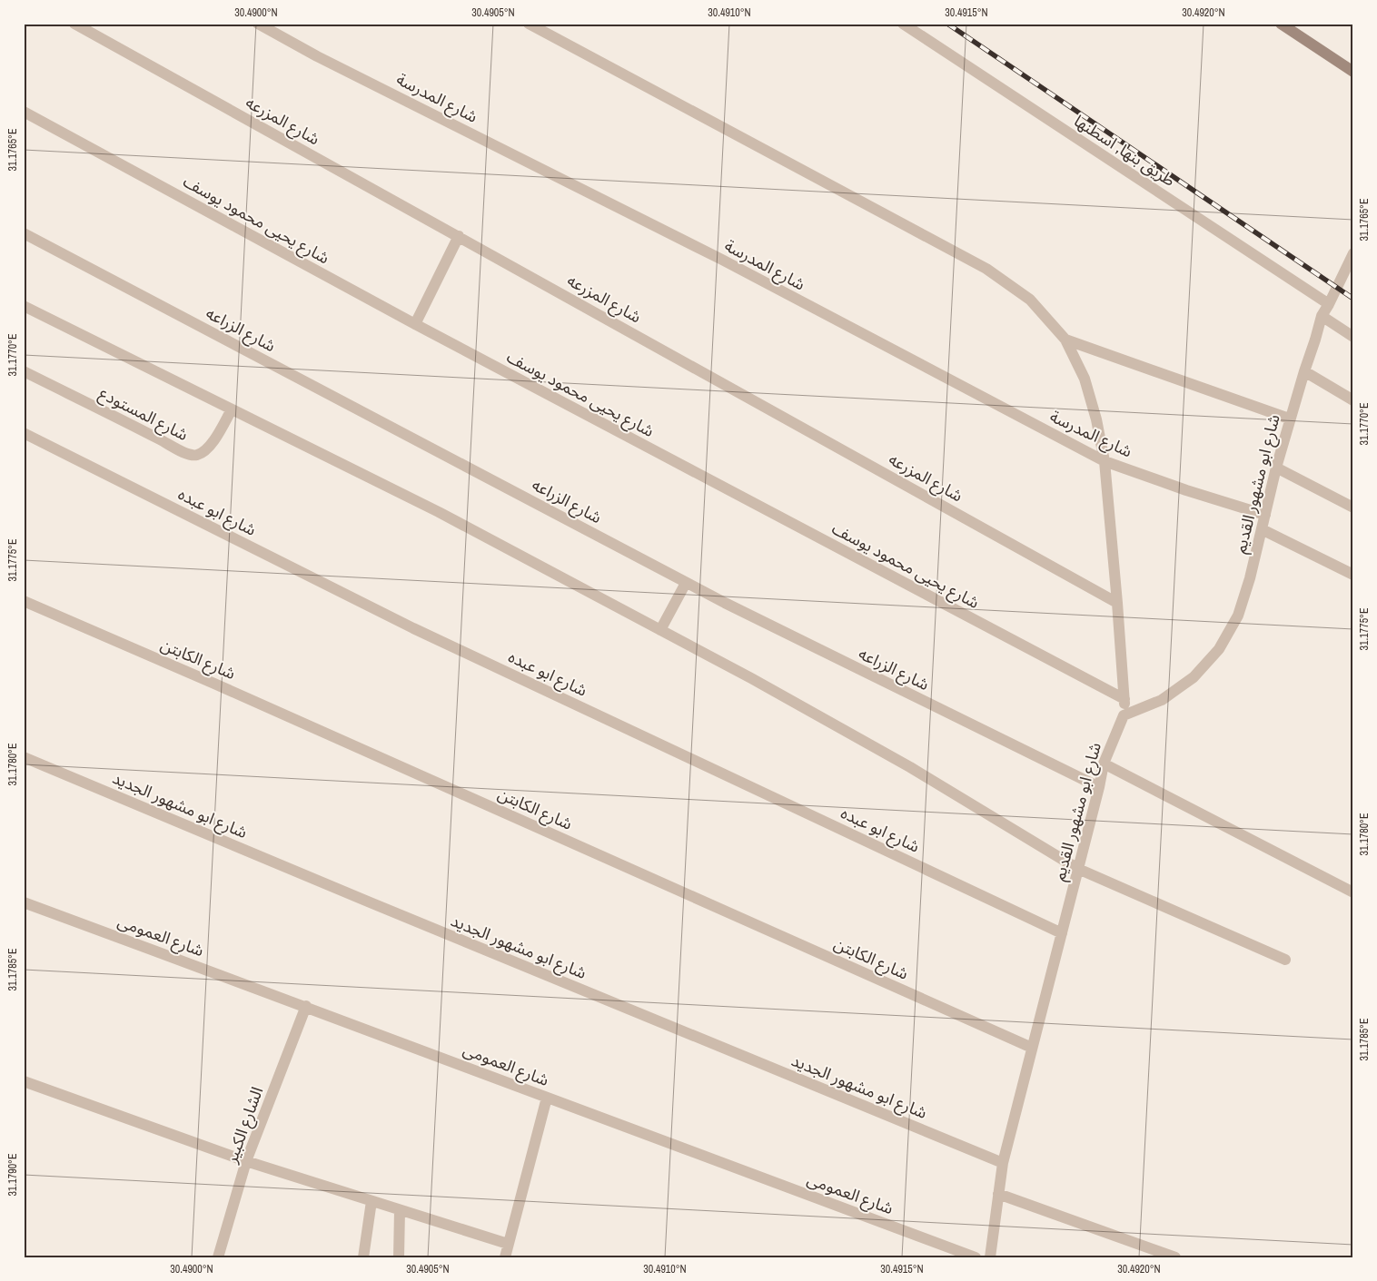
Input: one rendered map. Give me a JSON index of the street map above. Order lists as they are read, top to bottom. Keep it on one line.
{"streets":{"street":["شارع المدرسة","شارع المزرعه","طريق بنها, اسطنها","شارع يحيى محمود يوسف","شارع الزراعه","شارع المستودع","شارع ابو مشهور القديم","شارع ابو عبده","شارع الكابتن","شارع ابو مشهور الجديد","شارع العمومى","الشارع الكبير"]},"crossings":[["شارع المدرسة","شارع ابو مشهور القديم"],["طريق بنها, اسطنها","شارع ابو مشهور القديم"],["شارع الزراعه","شارع ابو مشهور القديم"],["شارع ابو مشهور القديم","شارع ابو عبده"],["شارع ابو مشهور القديم","شارع الكابتن"],["شارع ابو مشهور القديم","شارع ابو مشهور الجديد"],["شارع العمومى","الشارع الكبير"]],"coordinates":["30.4900°N","30.4905°N","30.4910°N","30.4915°N","30.4920°N","31.1765°E","31.1770°E","31.1775°E","31.1780°E","31.1785°E","31.1790°E"]}
